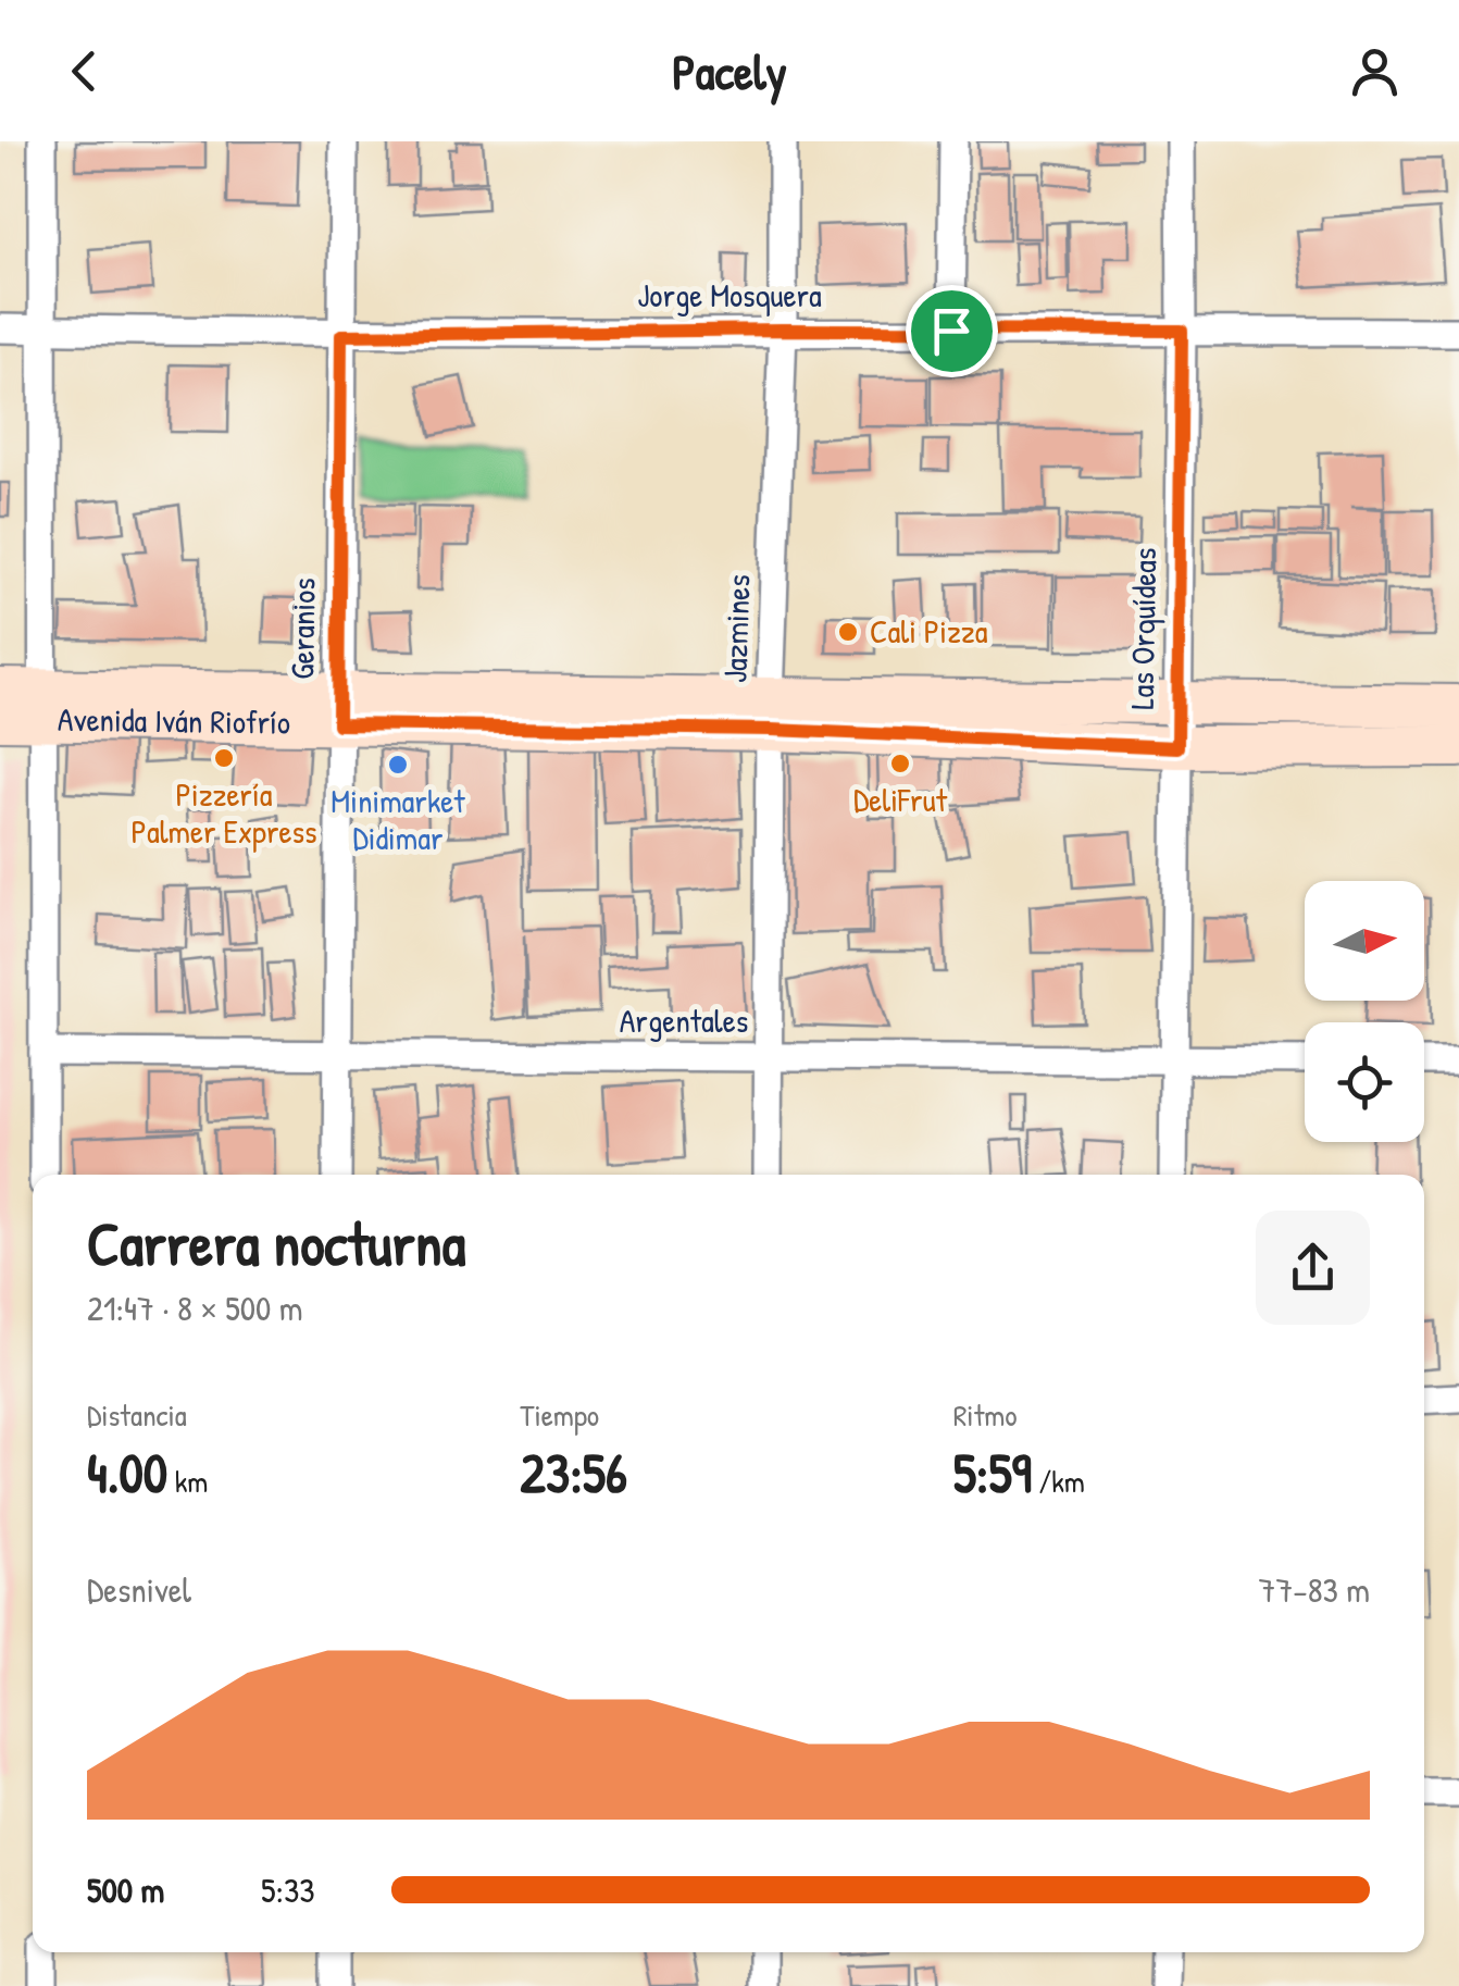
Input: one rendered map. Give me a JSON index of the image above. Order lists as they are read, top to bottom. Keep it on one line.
{"streets":{"main road":["Avenida Iván Riofrío"],"street":["Jorge Mosquera","Geranios","Jazmines","Las Orquídeas","Argentales"]},"crossings":[["Jorge Mosquera","Geranios"],["Jorge Mosquera","Jazmines"],["Jorge Mosquera","Las Orquídeas"],["Geranios","Avenida Iván Riofrío"],["Geranios","Argentales"],["Jazmines","Avenida Iván Riofrío"],["Jazmines","Argentales"],["Las Orquídeas","Avenida Iván Riofrío"],["Las Orquídeas","Argentales"]],"places":["Cali Pizza","Pizzería Palmer Express","DeliFrut","Minimarket Didimar"],"north":"right","page":{"header":"Pacely","heading":["Carrera nocturna","21:47 · 8 × 500 m"],"stats":[["Distancia","4.00 km"],["Tiempo","23:56"],["Ritmo","5:59 /km"]],"chart":["Desnivel","77–83 m"],"list":[{"name":"500 m","note":"5:33"}]}}
